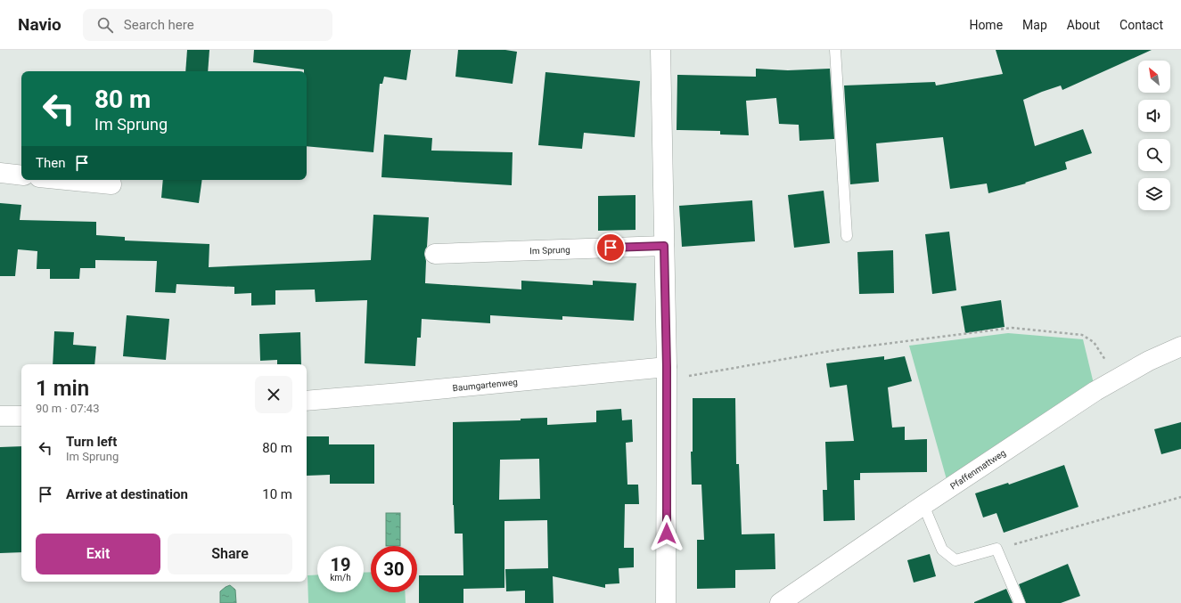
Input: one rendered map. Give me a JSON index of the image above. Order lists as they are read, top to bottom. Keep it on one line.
{"streets":{"street":["Im Sprung","Baumgartenweg","Pfaffenmattweg"]},"north":"top left","page":{"header":"Navio","search":"Search here","nav":["Home","Map","About","Contact"],"turn":["80 m","Im Sprung"],"then":"Then","heading":["1 min","90 m · 07:43"],"list":[{"name":"Turn left","note":"Im Sprung","value":"80 m"},{"name":"Arrive at destination","value":"10 m"}],"buttons":["Exit","Share"],"speed":"19 km/h","limit":"30"}}
